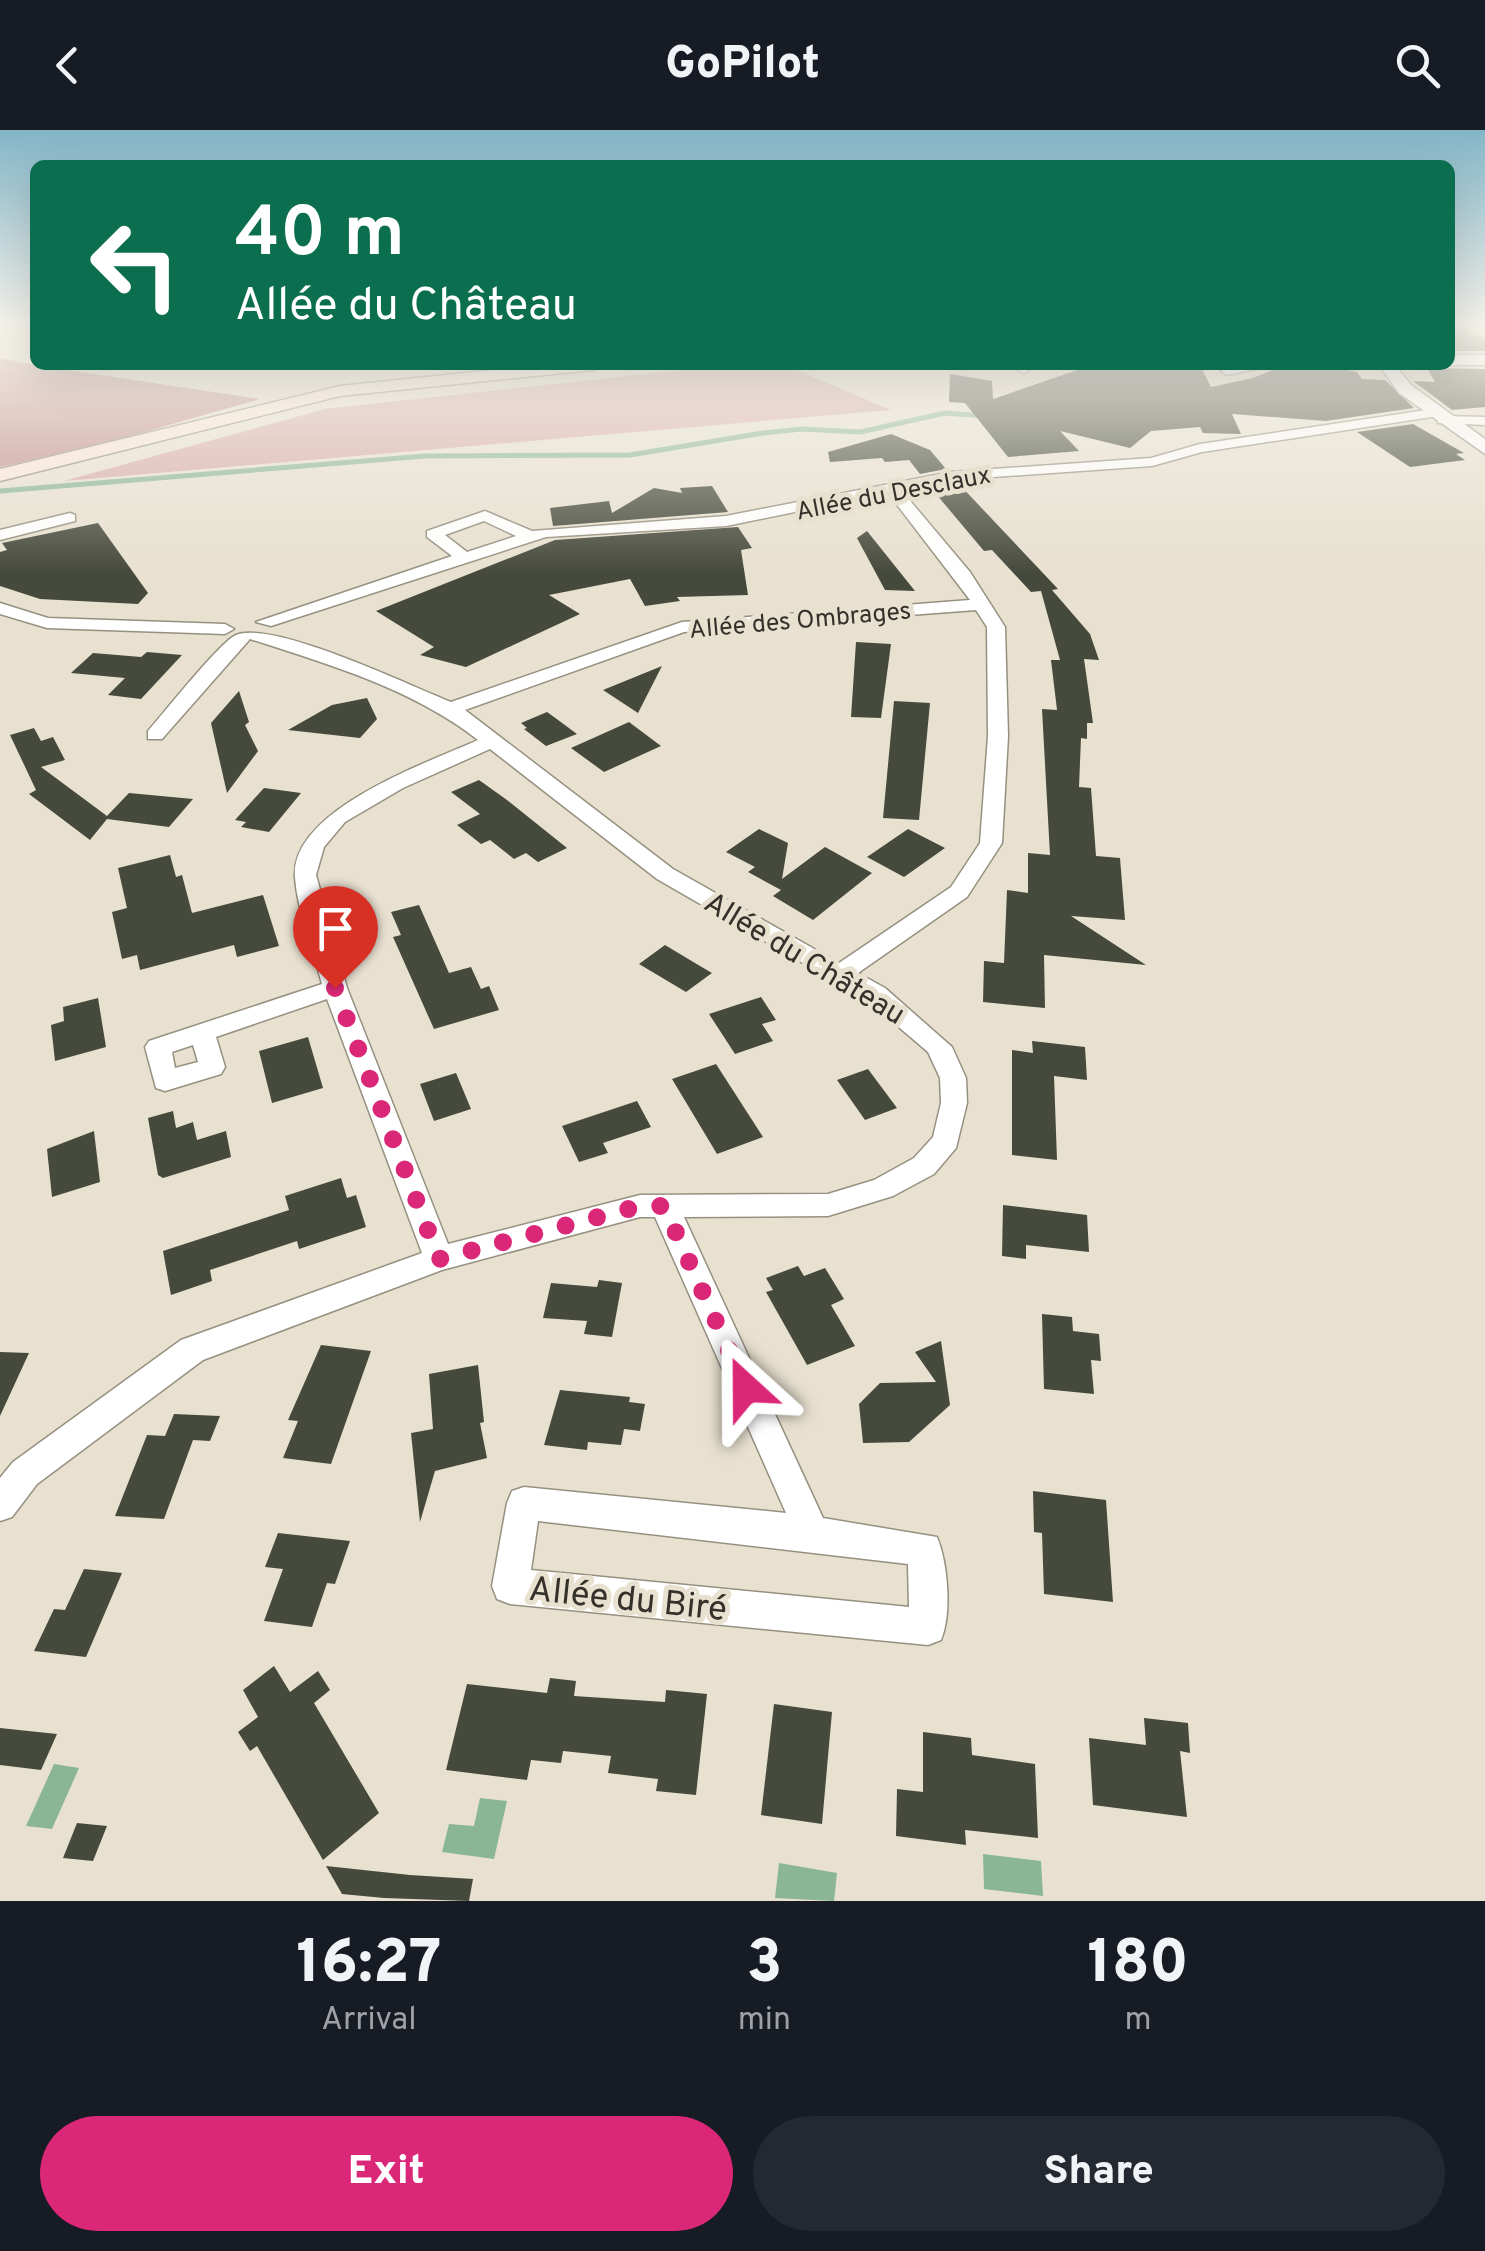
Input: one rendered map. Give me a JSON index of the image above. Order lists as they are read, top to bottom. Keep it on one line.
{"streets":{"street":["Allée du Desclaux","Allée des Ombrages","Allée du Château","Allée du Biré"]},"crossings":[["Allée du Desclaux","Allée du Château"],["Allée des Ombrages","Allée du Château"]],"page":{"header":"GoPilot","turn":["40 m","Allée du Château"],"eta":["16:27","Arrival","3","min","180","m"],"buttons":["Exit","Share"]}}
